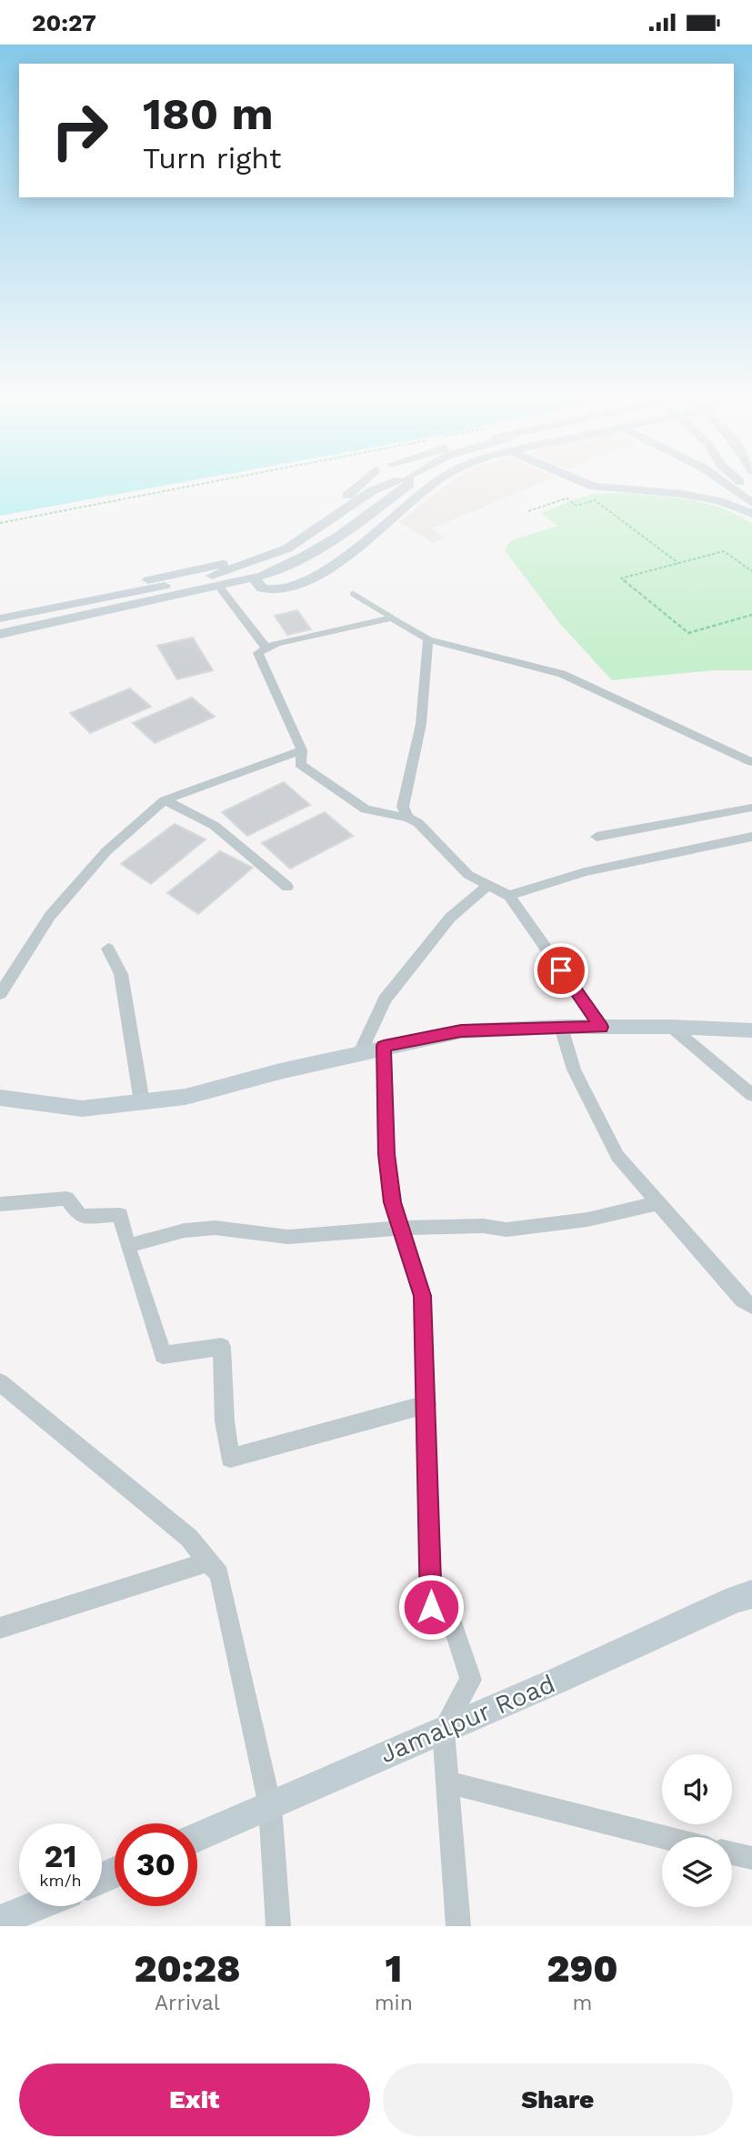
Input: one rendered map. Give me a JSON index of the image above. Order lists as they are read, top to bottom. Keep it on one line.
{"streets":{"main road":["Jamalpur Road"]},"page":{"status":"20:27","turn":["180 m","Turn right"],"speed":"21 km/h","limit":"30","eta":["20:28","Arrival","1","min","290","m"],"buttons":["Exit","Share"]}}
